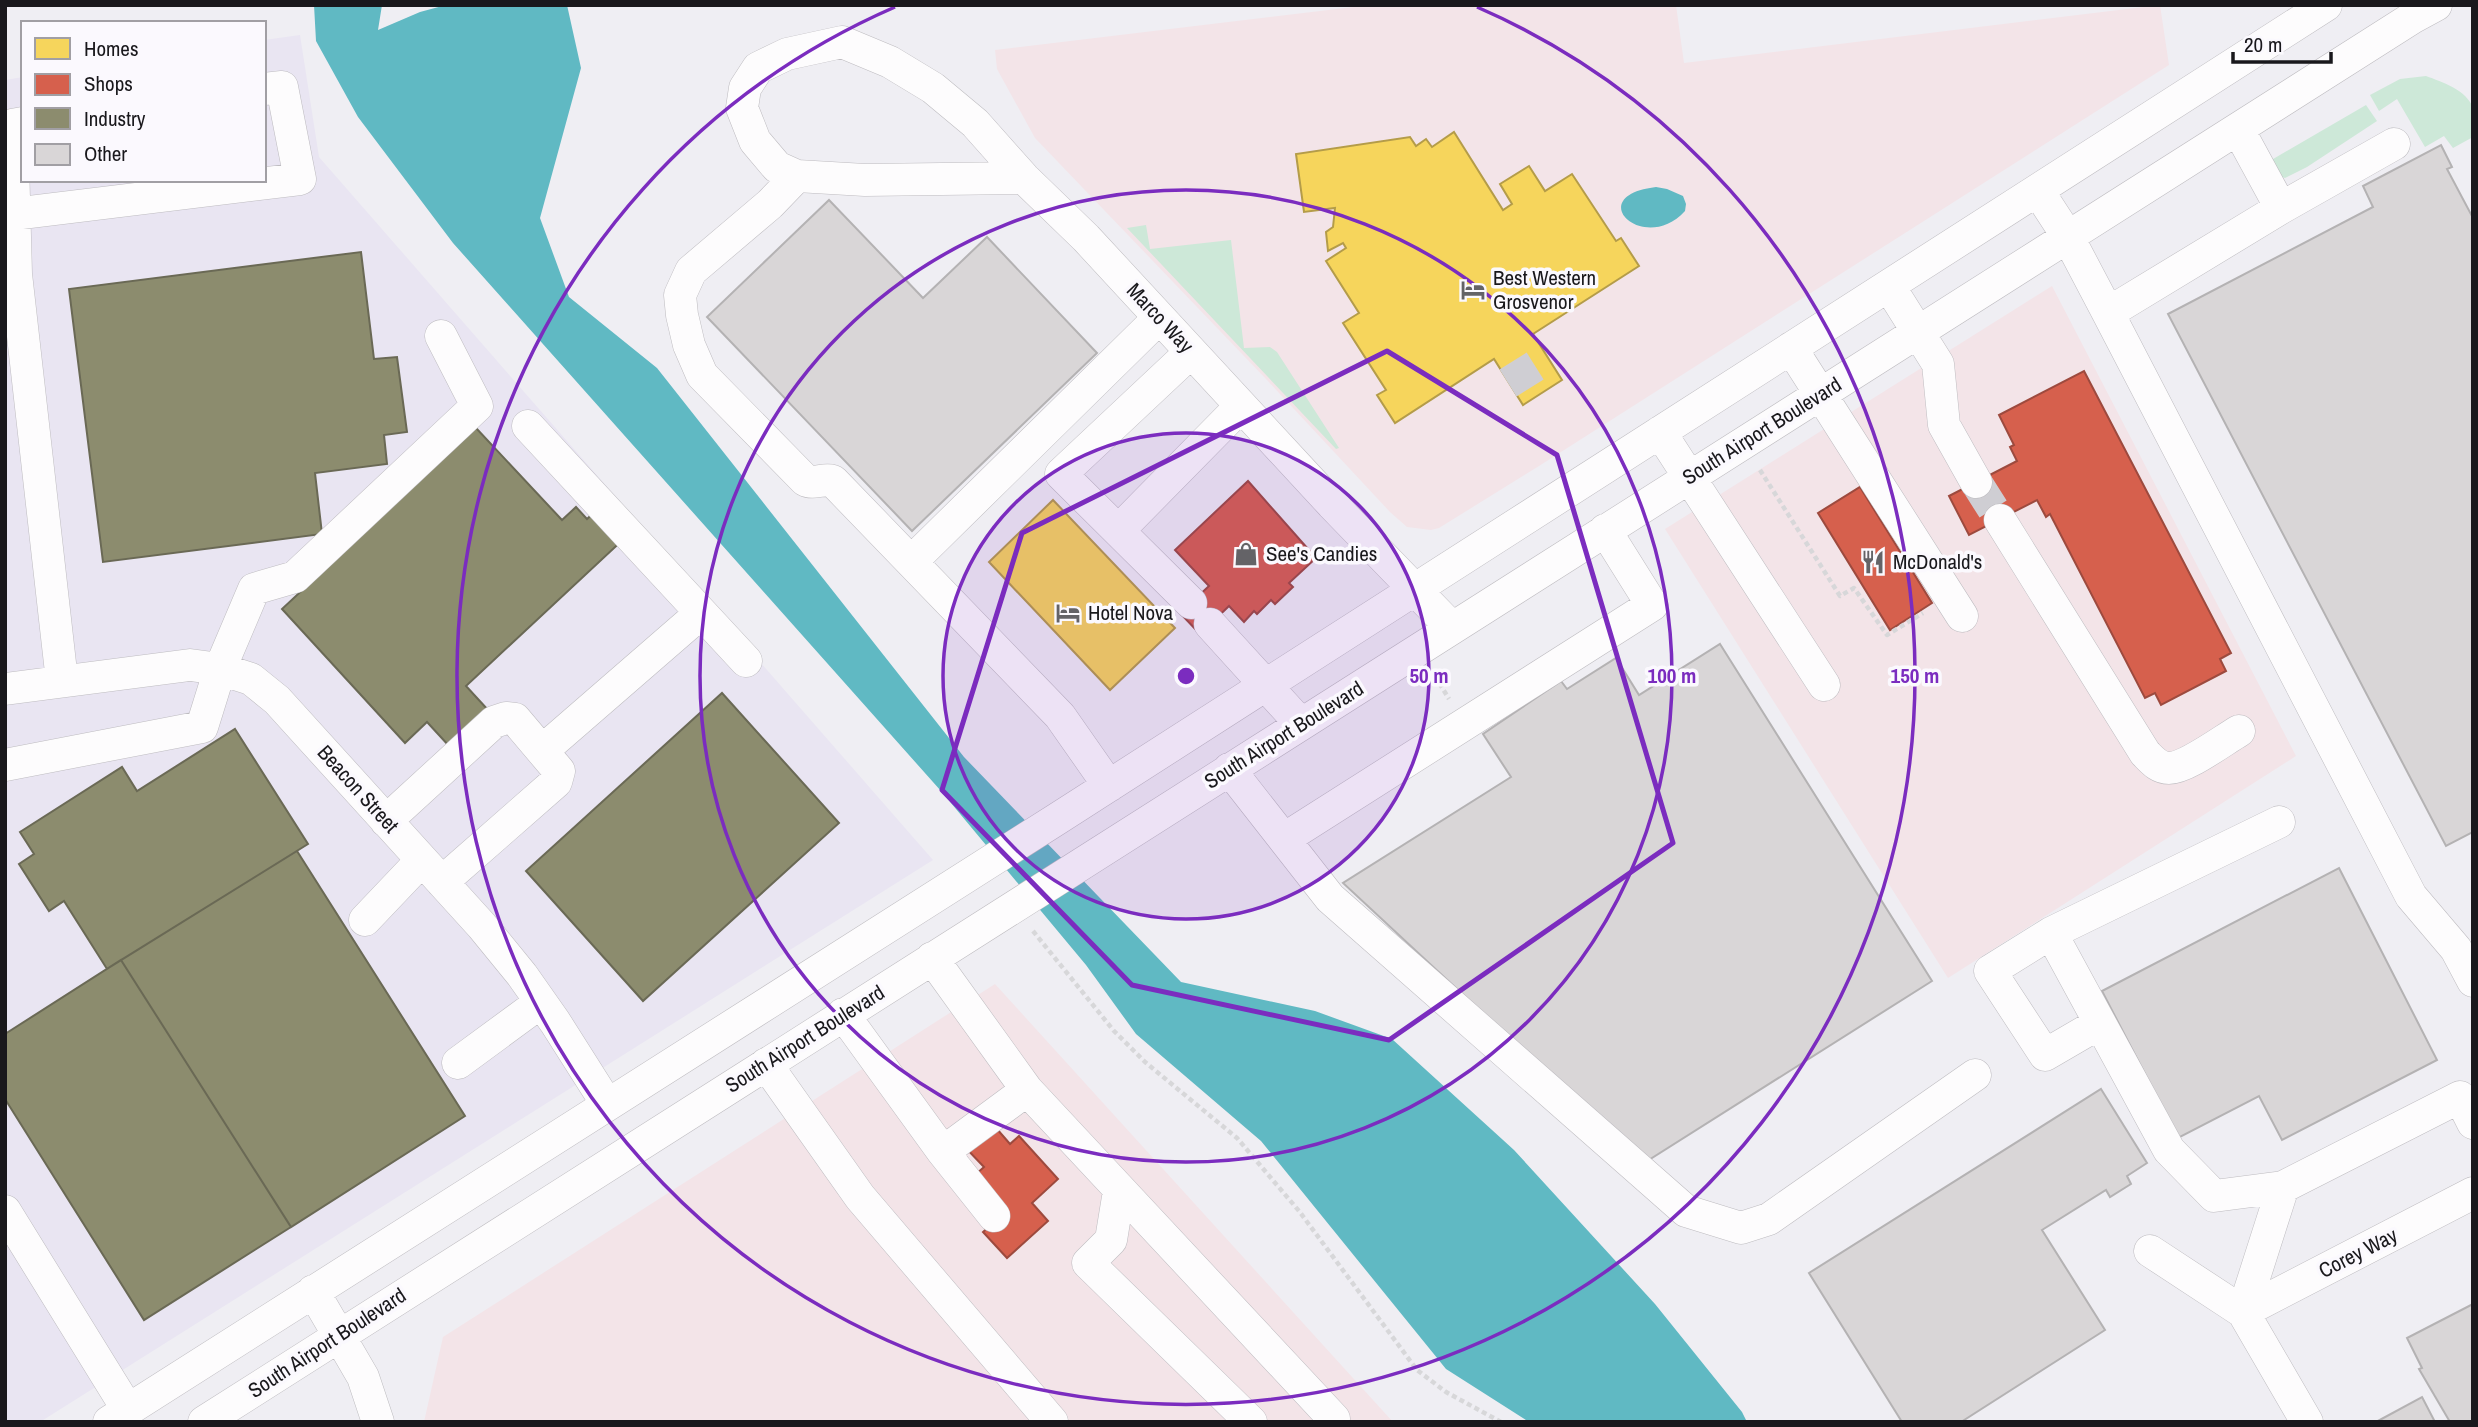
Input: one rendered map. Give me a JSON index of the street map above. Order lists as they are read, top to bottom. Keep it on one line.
{"streets":{"street":["Marco Way","South Airport Boulevard","Beacon Street","Corey Way"]},"crossings":[["Marco Way","South Airport Boulevard"]],"places":{"hotel":["Best Western Grosvenor","Hotel Nova"],"shop":["See's Candies"],"restaurant":["McDonald's"]},"legend":["Homes","Shops","Industry","Other"],"scale_bar":"20 m","rings":["50 m","100 m","150 m"]}
